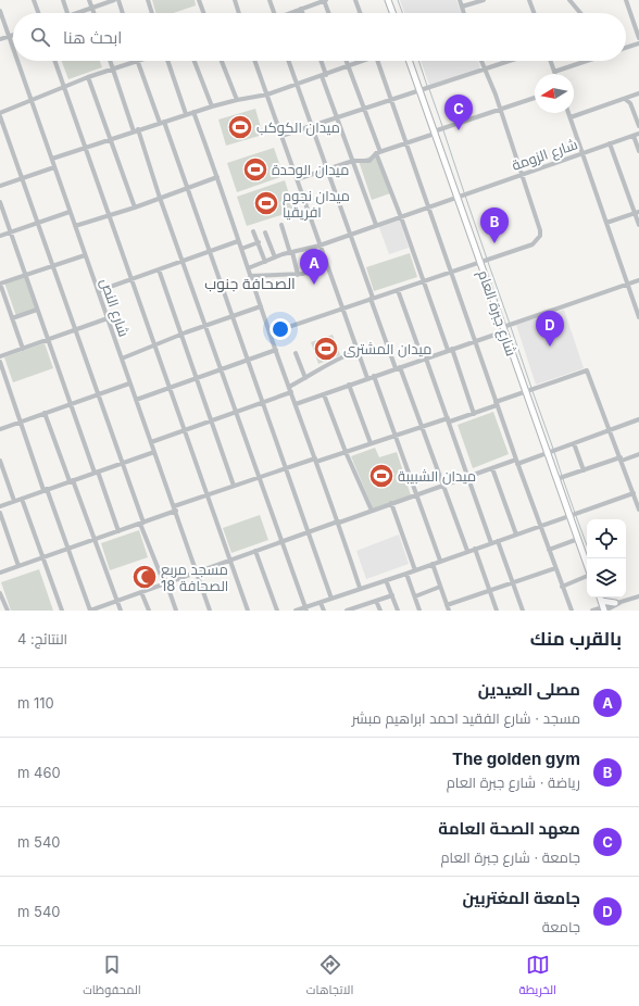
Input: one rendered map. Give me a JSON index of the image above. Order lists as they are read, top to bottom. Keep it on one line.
{"streets":{"main road":["شارع جبرة العام"],"street":["شارع الزومة","شارع النص"]},"crossings":[["شارع الزومة","شارع جبرة العام"]],"districts":["الصحافة جنوب"],"places":{"sports":["ميدان الكوكب","ميدان الوحدة","ميدان نجوم افريقيا","ميدان المشترى","ميدان الشبيبة"],"mosque":["مسجد مربع 18 الصحافة"]},"north":"left","page":{"search":"ابحث هنا","pins":["C","B","A","D"],"heading":["بالقرب منك","النتائج: 4"],"list":[{"mark":"A","name":"مصلى العيدين","note":"مسجد · شارع الفقيد احمد ابراهيم مبشر","value":"110 m"},{"mark":"B","name":"The golden gym","note":"رياضة · شارع جبرة العام","value":"460 m"},{"mark":"C","name":"معهد الصحة العامة","note":"جامعة · شارع جبرة العام","value":"540 m"},{"mark":"D","name":"جامعة المغتربين","note":"جامعة","value":"540 m"}],"nav":["الخريطة","الاتجاهات","المحفوظات"]}}
